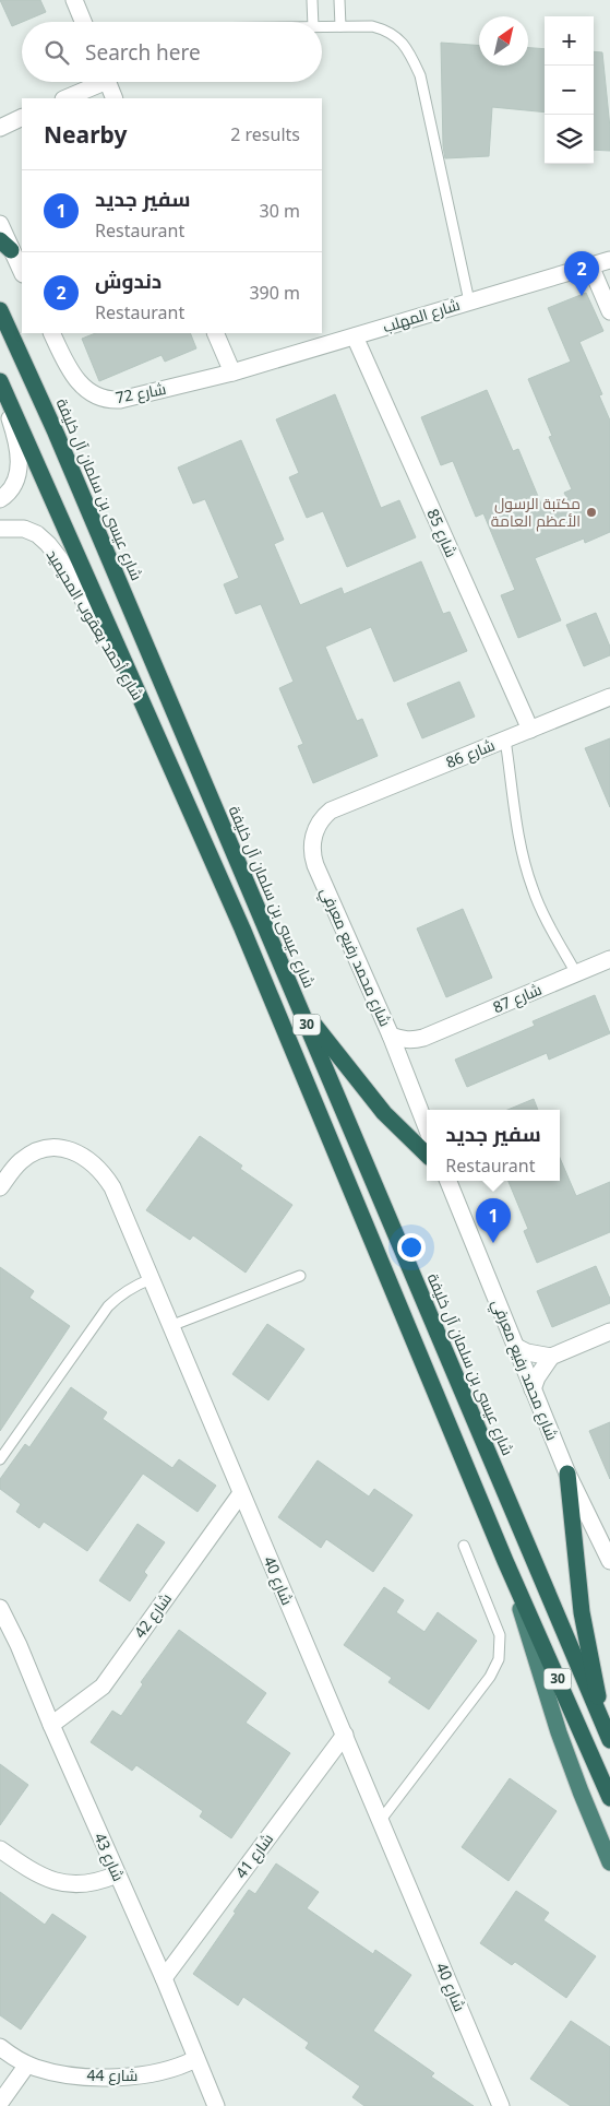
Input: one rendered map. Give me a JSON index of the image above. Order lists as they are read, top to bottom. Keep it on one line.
{"streets":{"highway":["شارع عيسى بن سلمان آل خليفة","30"],"street":["شارع المهلب","شارع 72","شارع 85","شارع أحمد يعقوب المحيميد","شارع 86","شارع محمد رفيع معرفي","شارع 87","شارع 40","شارع 42","شارع 41","شارع 43","شارع 44"]},"crossings":[["شارع المهلب","شارع 72"],["شارع المهلب","شارع 85"],["شارع 85","شارع 86"],["شارع أحمد يعقوب المحيميد","30"],["شارع 86","شارع محمد رفيع معرفي"],["شارع محمد رفيع معرفي","شارع 87"],["شارع 40","شارع 42"],["شارع 40","شارع 41"],["شارع 42","شارع 43"],["شارع 41","شارع 43"],["شارع 43","شارع 44"]],"places":["مكتبة الرسول الأعظم العامة"],"north":"top right","page":{"map_buttons":["+","−"],"search":"Search here","heading":["Nearby","2 results"],"list":[{"mark":"1","name":"سفير جديد","note":"Restaurant","value":"30 m"},{"mark":"2","name":"دندوش","note":"Restaurant","value":"390 m"}],"pins":["2","1"],"popup":["سفير جديد","Restaurant"]}}
